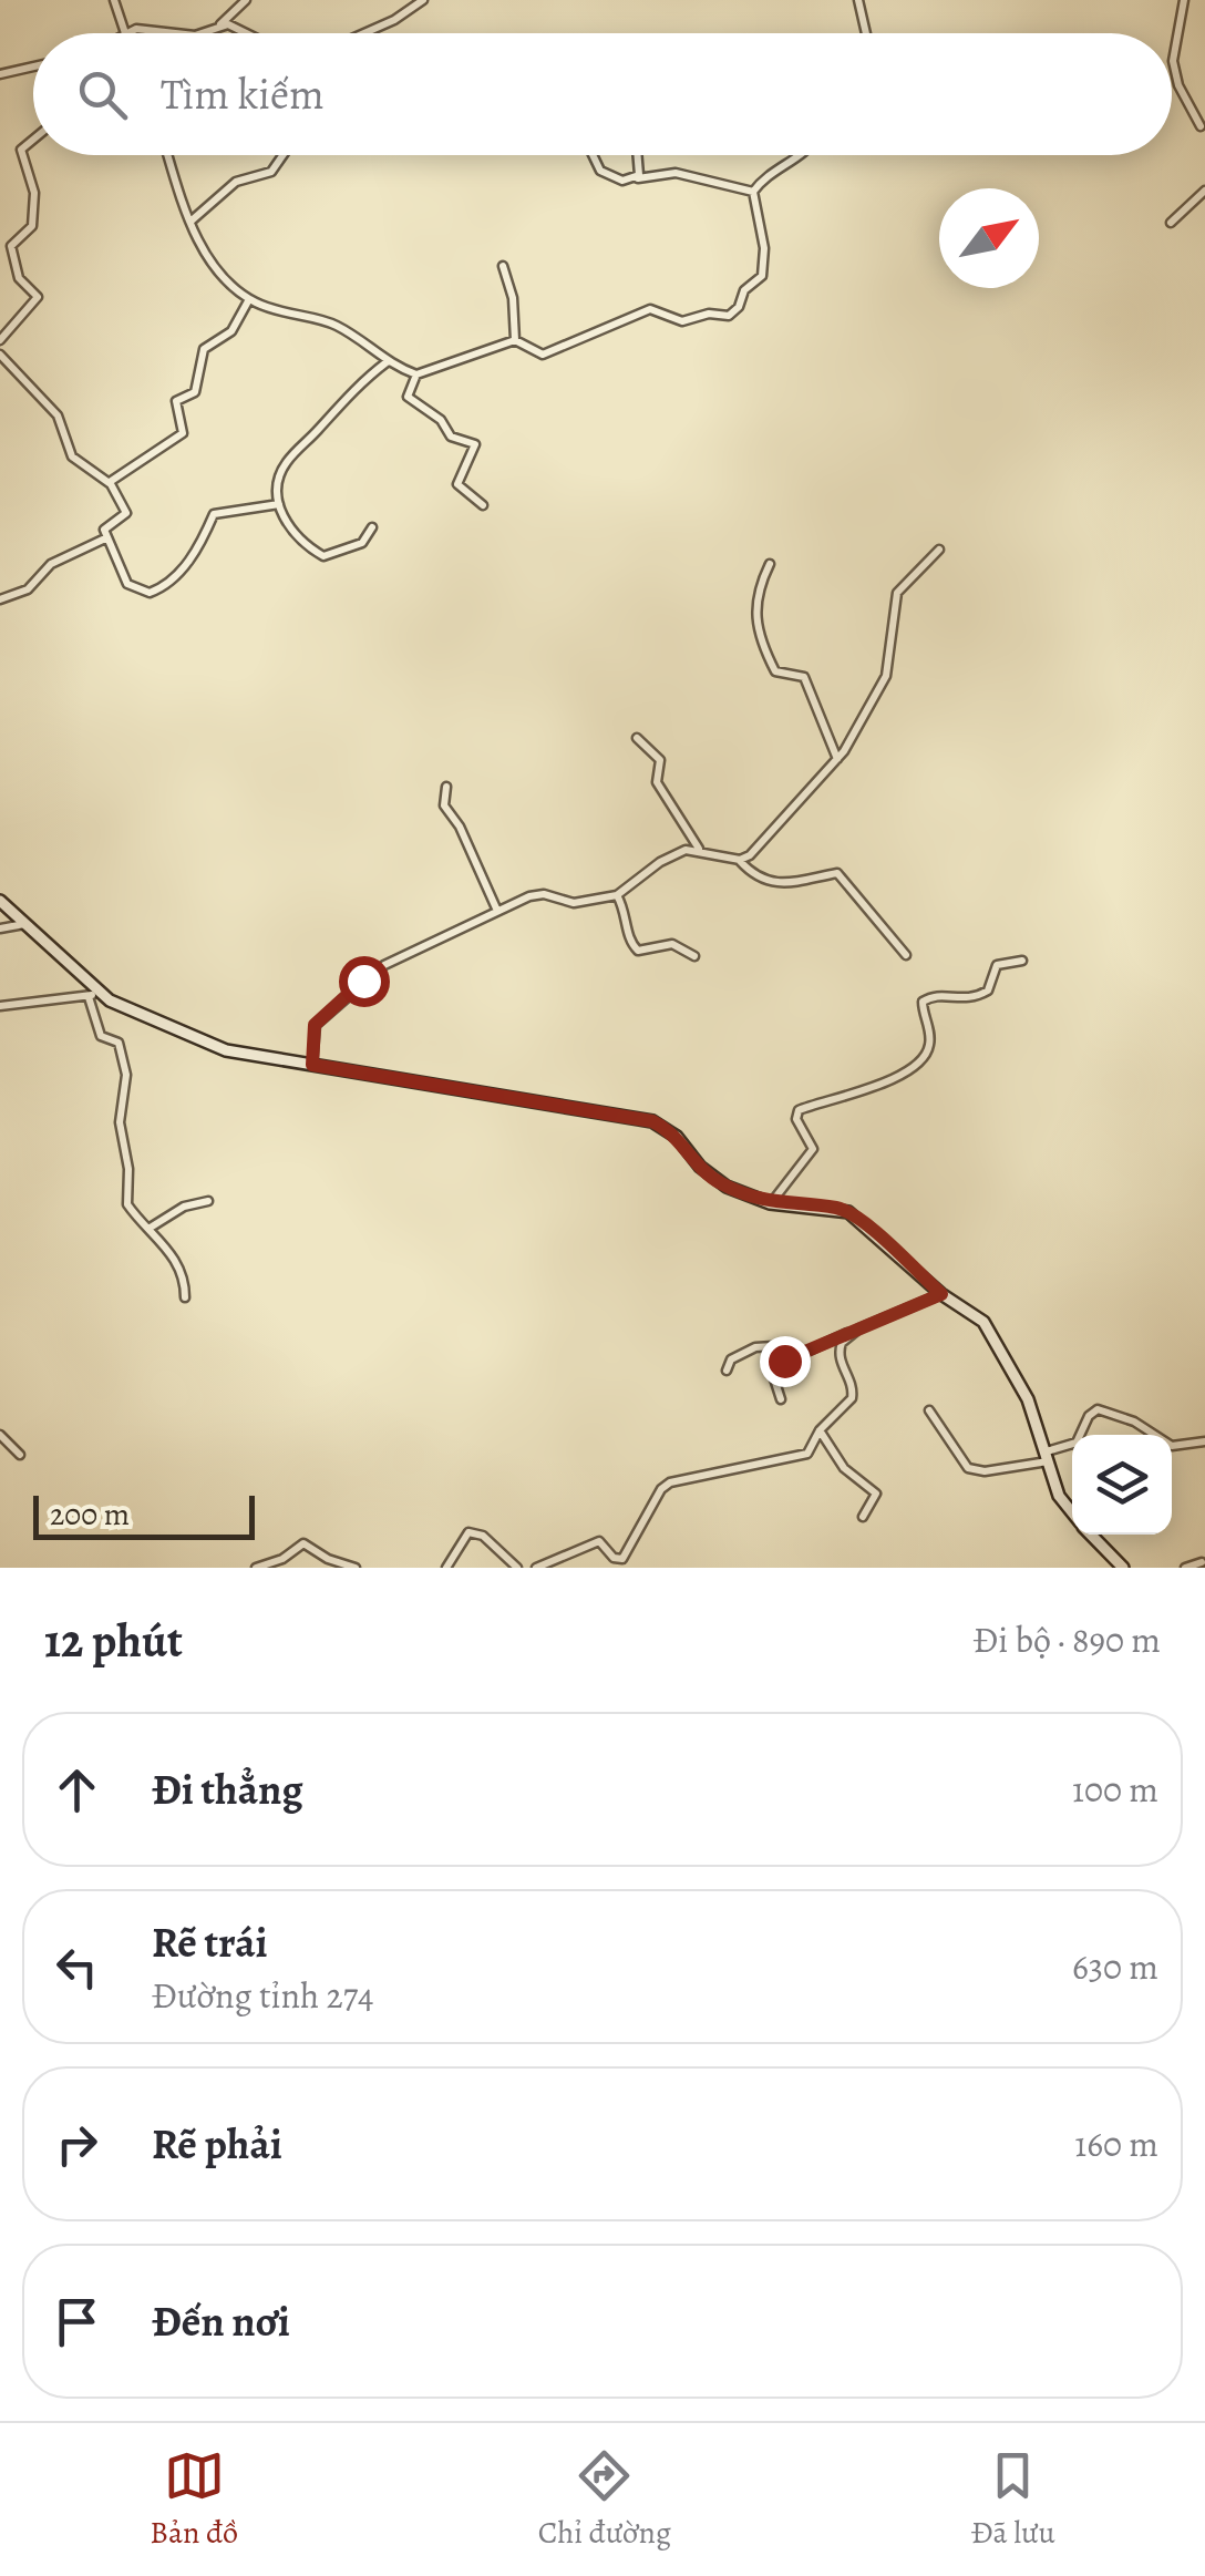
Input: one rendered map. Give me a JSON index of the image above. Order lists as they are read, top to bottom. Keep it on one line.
{"scale_bar":"200 m","north":"top right","page":{"search":"Tìm kiếm","scale":"200 m","heading":["12 phút","Đi bộ · 890 m"],"list":[["Đi thẳng","100 m"],["Rẽ trái","Đường tỉnh 274","630 m"],["Rẽ phải","160 m"],"Đến nơi"],"nav":["Bản đồ","Chỉ đường","Đã lưu"]}}
